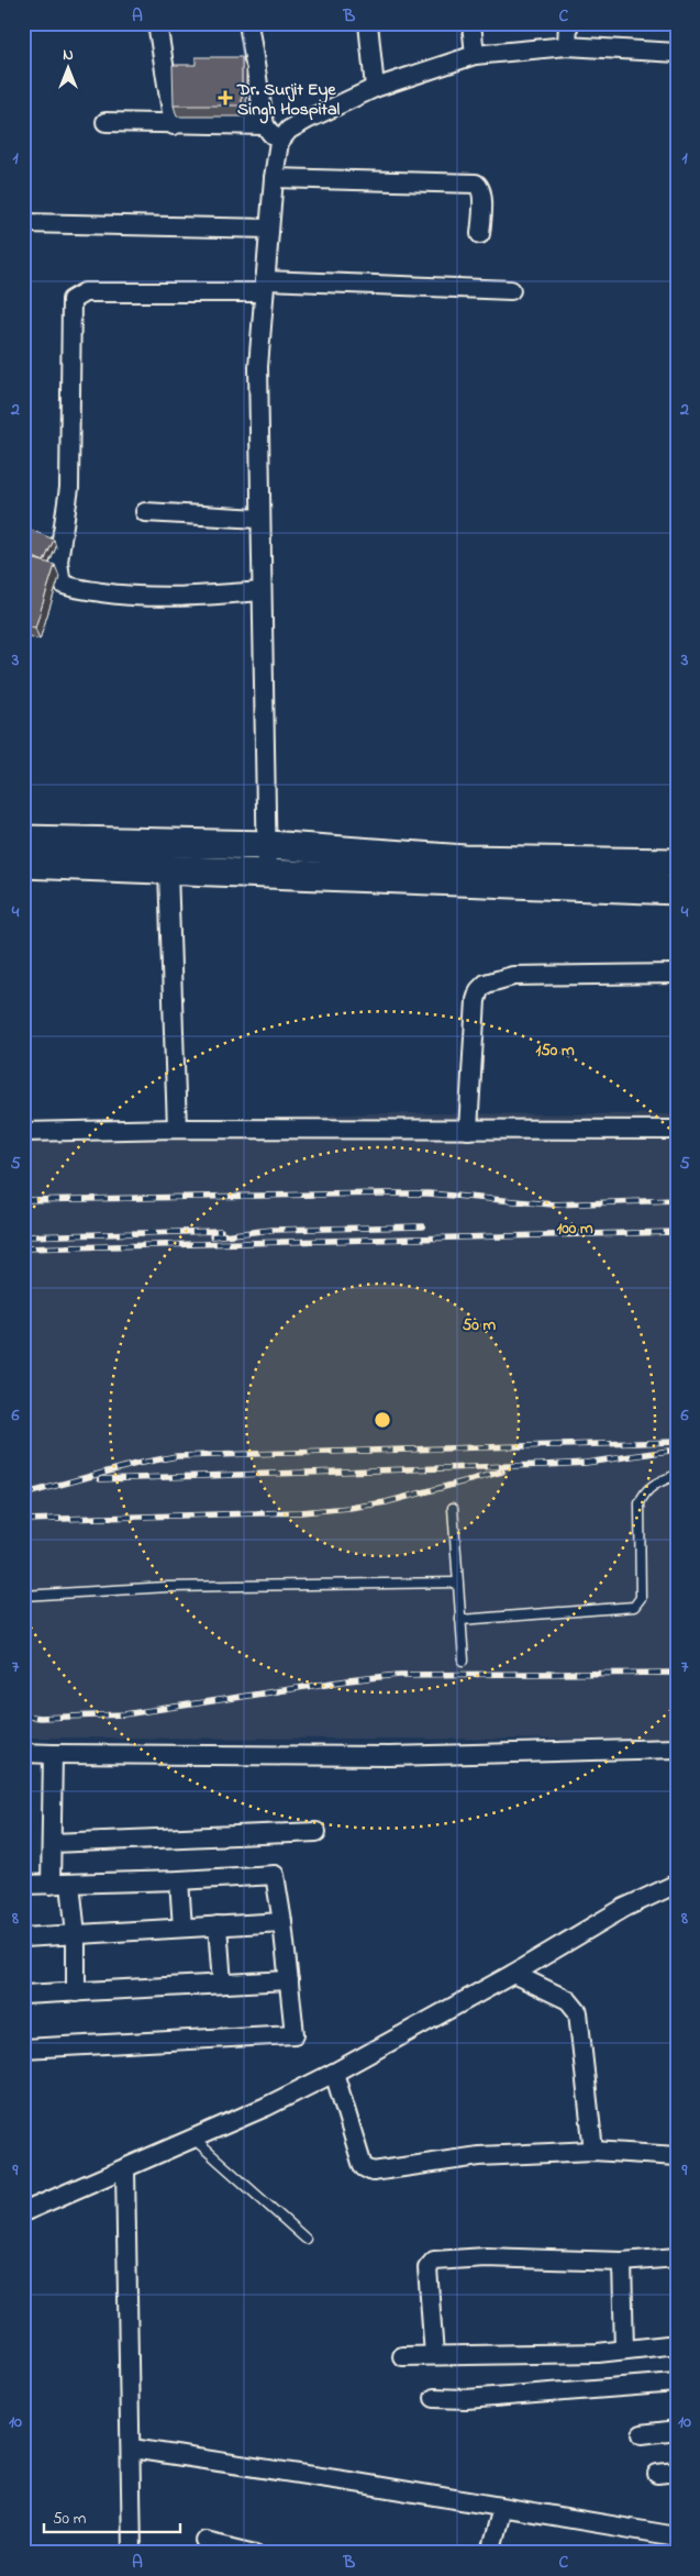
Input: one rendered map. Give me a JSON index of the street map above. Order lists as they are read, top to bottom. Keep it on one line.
{"places":{"health":["Dr. Surjit Eye Singh Hospital"]},"scale_bar":"50 m","north":"top","grid":{"columns":["A","B","C"],"rows":["1","2","3","4","5","6","7","8","9","10"]},"rings":["150 m","100 m","50 m"]}
